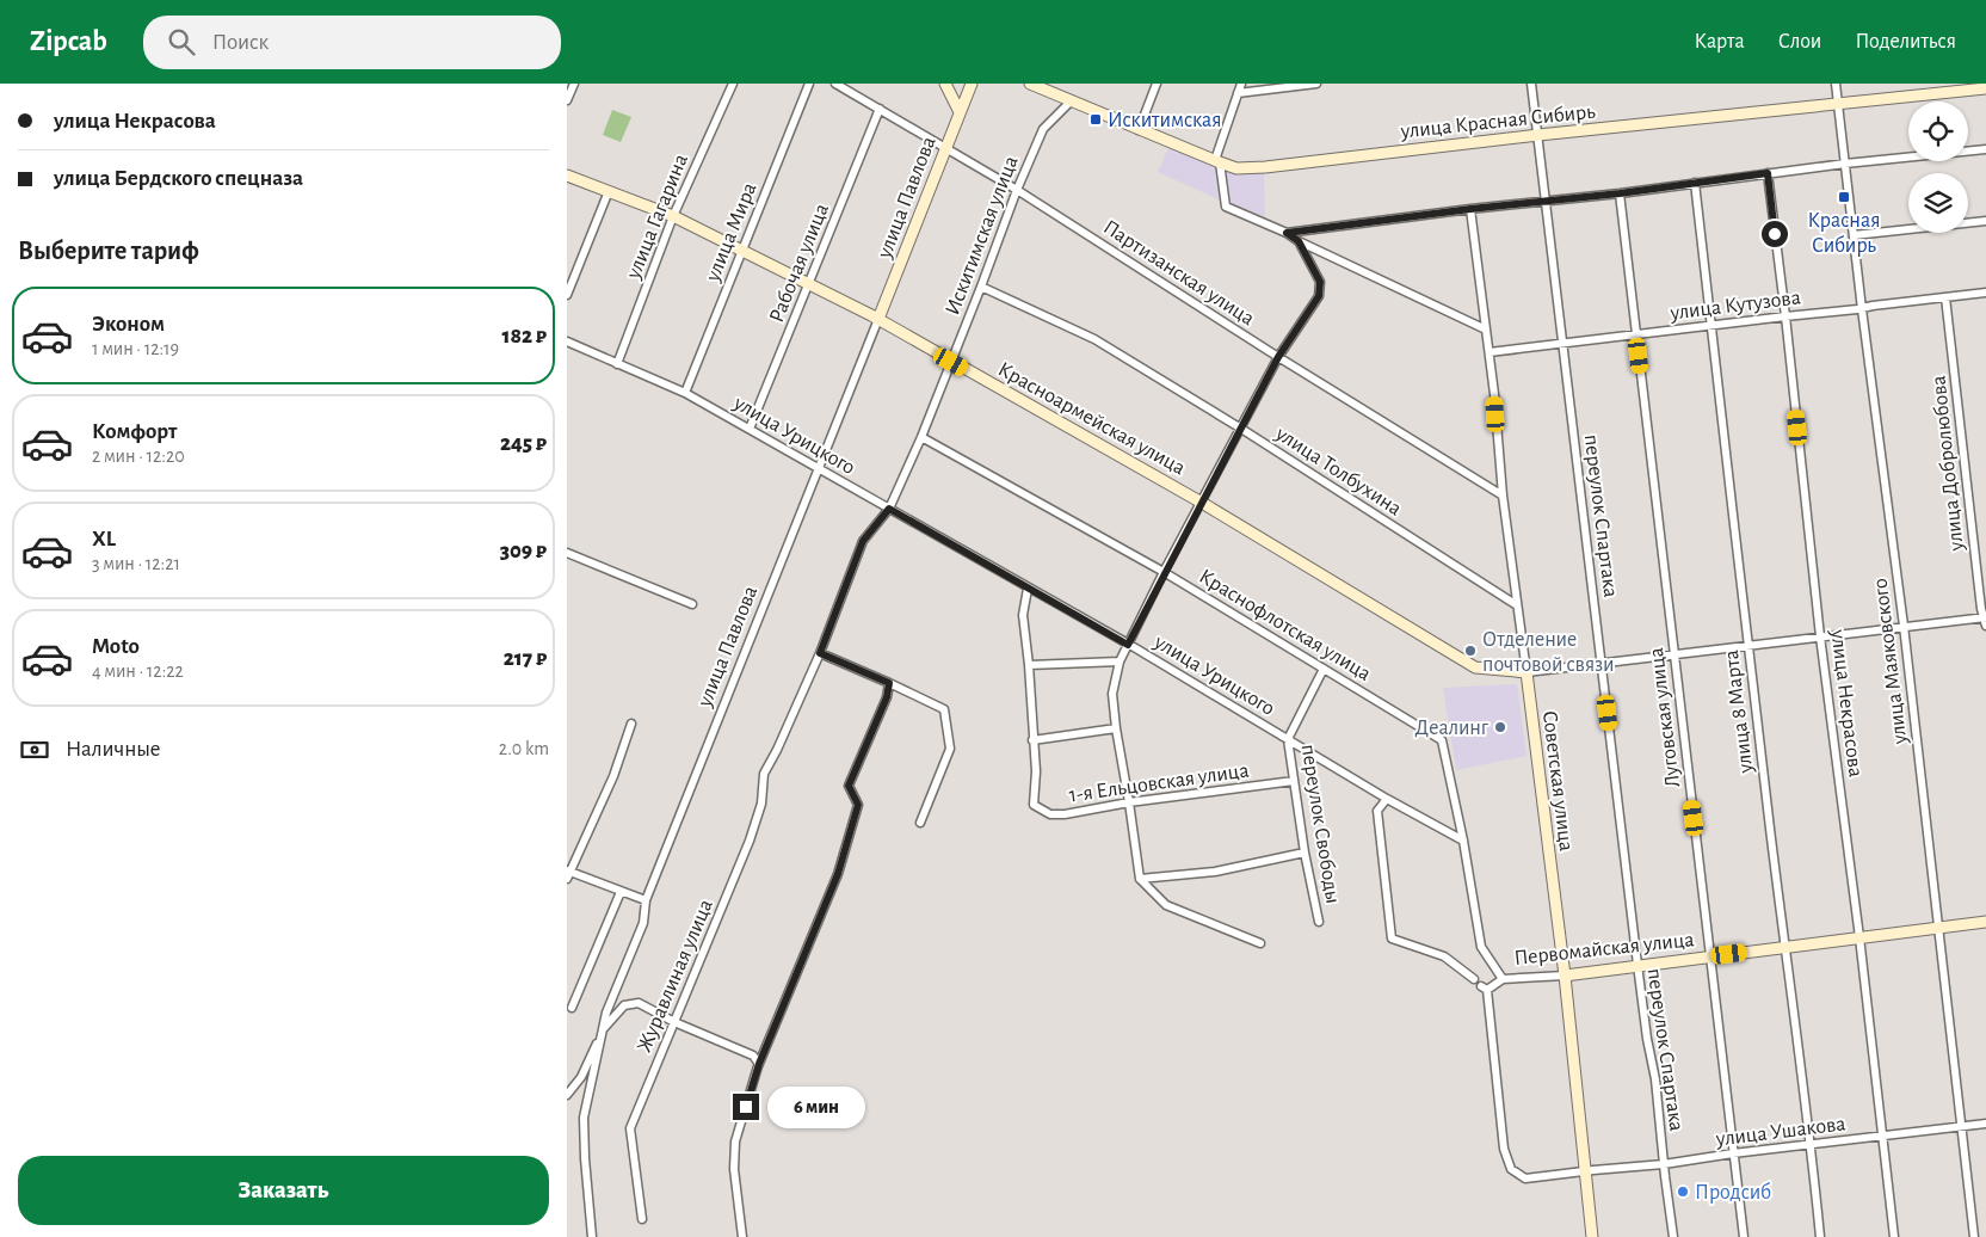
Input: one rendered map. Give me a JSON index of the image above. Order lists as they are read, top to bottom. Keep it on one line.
{"streets":{"street":["улица Красная Сибирь","улица Павлова","улица Гагарина","улица Мира","Искитимская улица","Рабочая улица","Партизанская улица","улица Кутузова","Красноармейская улица","улица Урицкого","улица Добролюбова","улица Толбухина","переулок Спартака","Краснофлотская улица","улица Маяковского","улица Некрасова","улица 8 Марта","Луговская улица","Советская улица","1-я Ельцовская улица","переулок Свободы","Первомайская улица","Журавлиная улица","улица Ушакова"]},"crossings":[["улица Красная Сибирь","Искитимская улица"],["улица Красная Сибирь","переулок Спартака"],["улица Красная Сибирь","улица Маяковского"],["улица Павлова","Партизанская улица"],["улица Павлова","Красноармейская улица"],["улица Павлова","улица Урицкого"],["улица Гагарина","Красноармейская улица"],["улица Гагарина","улица Урицкого"],["улица Мира","Красноармейская улица"],["улица Мира","улица Урицкого"],["Искитимская улица","Партизанская улица"],["Искитимская улица","Красноармейская улица"],["Искитимская улица","улица Урицкого"],["Искитимская улица","улица Толбухина"],["Искитимская улица","Краснофлотская улица"],["Искитимская улица","Журавлиная улица"],["Рабочая улица","Партизанская улица"],["Рабочая улица","Красноармейская улица"],["Рабочая улица","улица Урицкого"],["Партизанская улица","Советская улица"],["улица Кутузова","улица Добролюбова"],["улица Кутузова","переулок Спартака"],["улица Кутузова","улица Маяковского"],["улица Кутузова","улица Некрасова"],["улица Кутузова","улица 8 Марта"],["улица Кутузова","Луговская улица"],["улица Кутузова","Советская улица"],["Красноармейская улица","Советская улица"],["улица Урицкого","Краснофлотская улица"],["улица Урицкого","1-я Ельцовская улица"],["улица Урицкого","переулок Свободы"],["улица Толбухина","Советская улица"],["переулок Спартака","Первомайская улица"],["переулок Спартака","улица Ушакова"],["Краснофлотская улица","переулок Свободы"],["улица Маяковского","Первомайская улица"],["улица Маяковского","улица Ушакова"],["улица Некрасова","Первомайская улица"],["улица Некрасова","улица Ушакова"],["улица 8 Марта","Первомайская улица"],["улица 8 Марта","улица Ушакова"],["Луговская улица","Первомайская улица"],["Луговская улица","улица Ушакова"],["Советская улица","Первомайская улица"],["Советская улица","улица Ушакова"],["1-я Ельцовская улица","переулок Свободы"],["Первомайская улица","улица Ушакова"]],"places":{"transit":["Искитимская","Красная Сибирь"],"other":["Отделение почтовой связи","Деалинг","Продсиб"]},"page":{"header":"Zipcab","search":"Поиск","nav":["Карта","Слои","Поделиться"],"banner":["улица Некрасова","улица Бердского спецназа"],"heading":"Выберите тариф","list":[{"name":"Эконом","note":"1 мин · 12:19","value":"182 ₽"},{"name":"Комфорт","note":"2 мин · 12:20","value":"245 ₽"},{"name":"XL","note":"3 мин · 12:21","value":"309 ₽"},{"name":"Moto","note":"4 мин · 12:22","value":"217 ₽"}],"pay":["Наличные","2.0 km"],"bubble":"6 мин","buttons":"Заказать"}}
